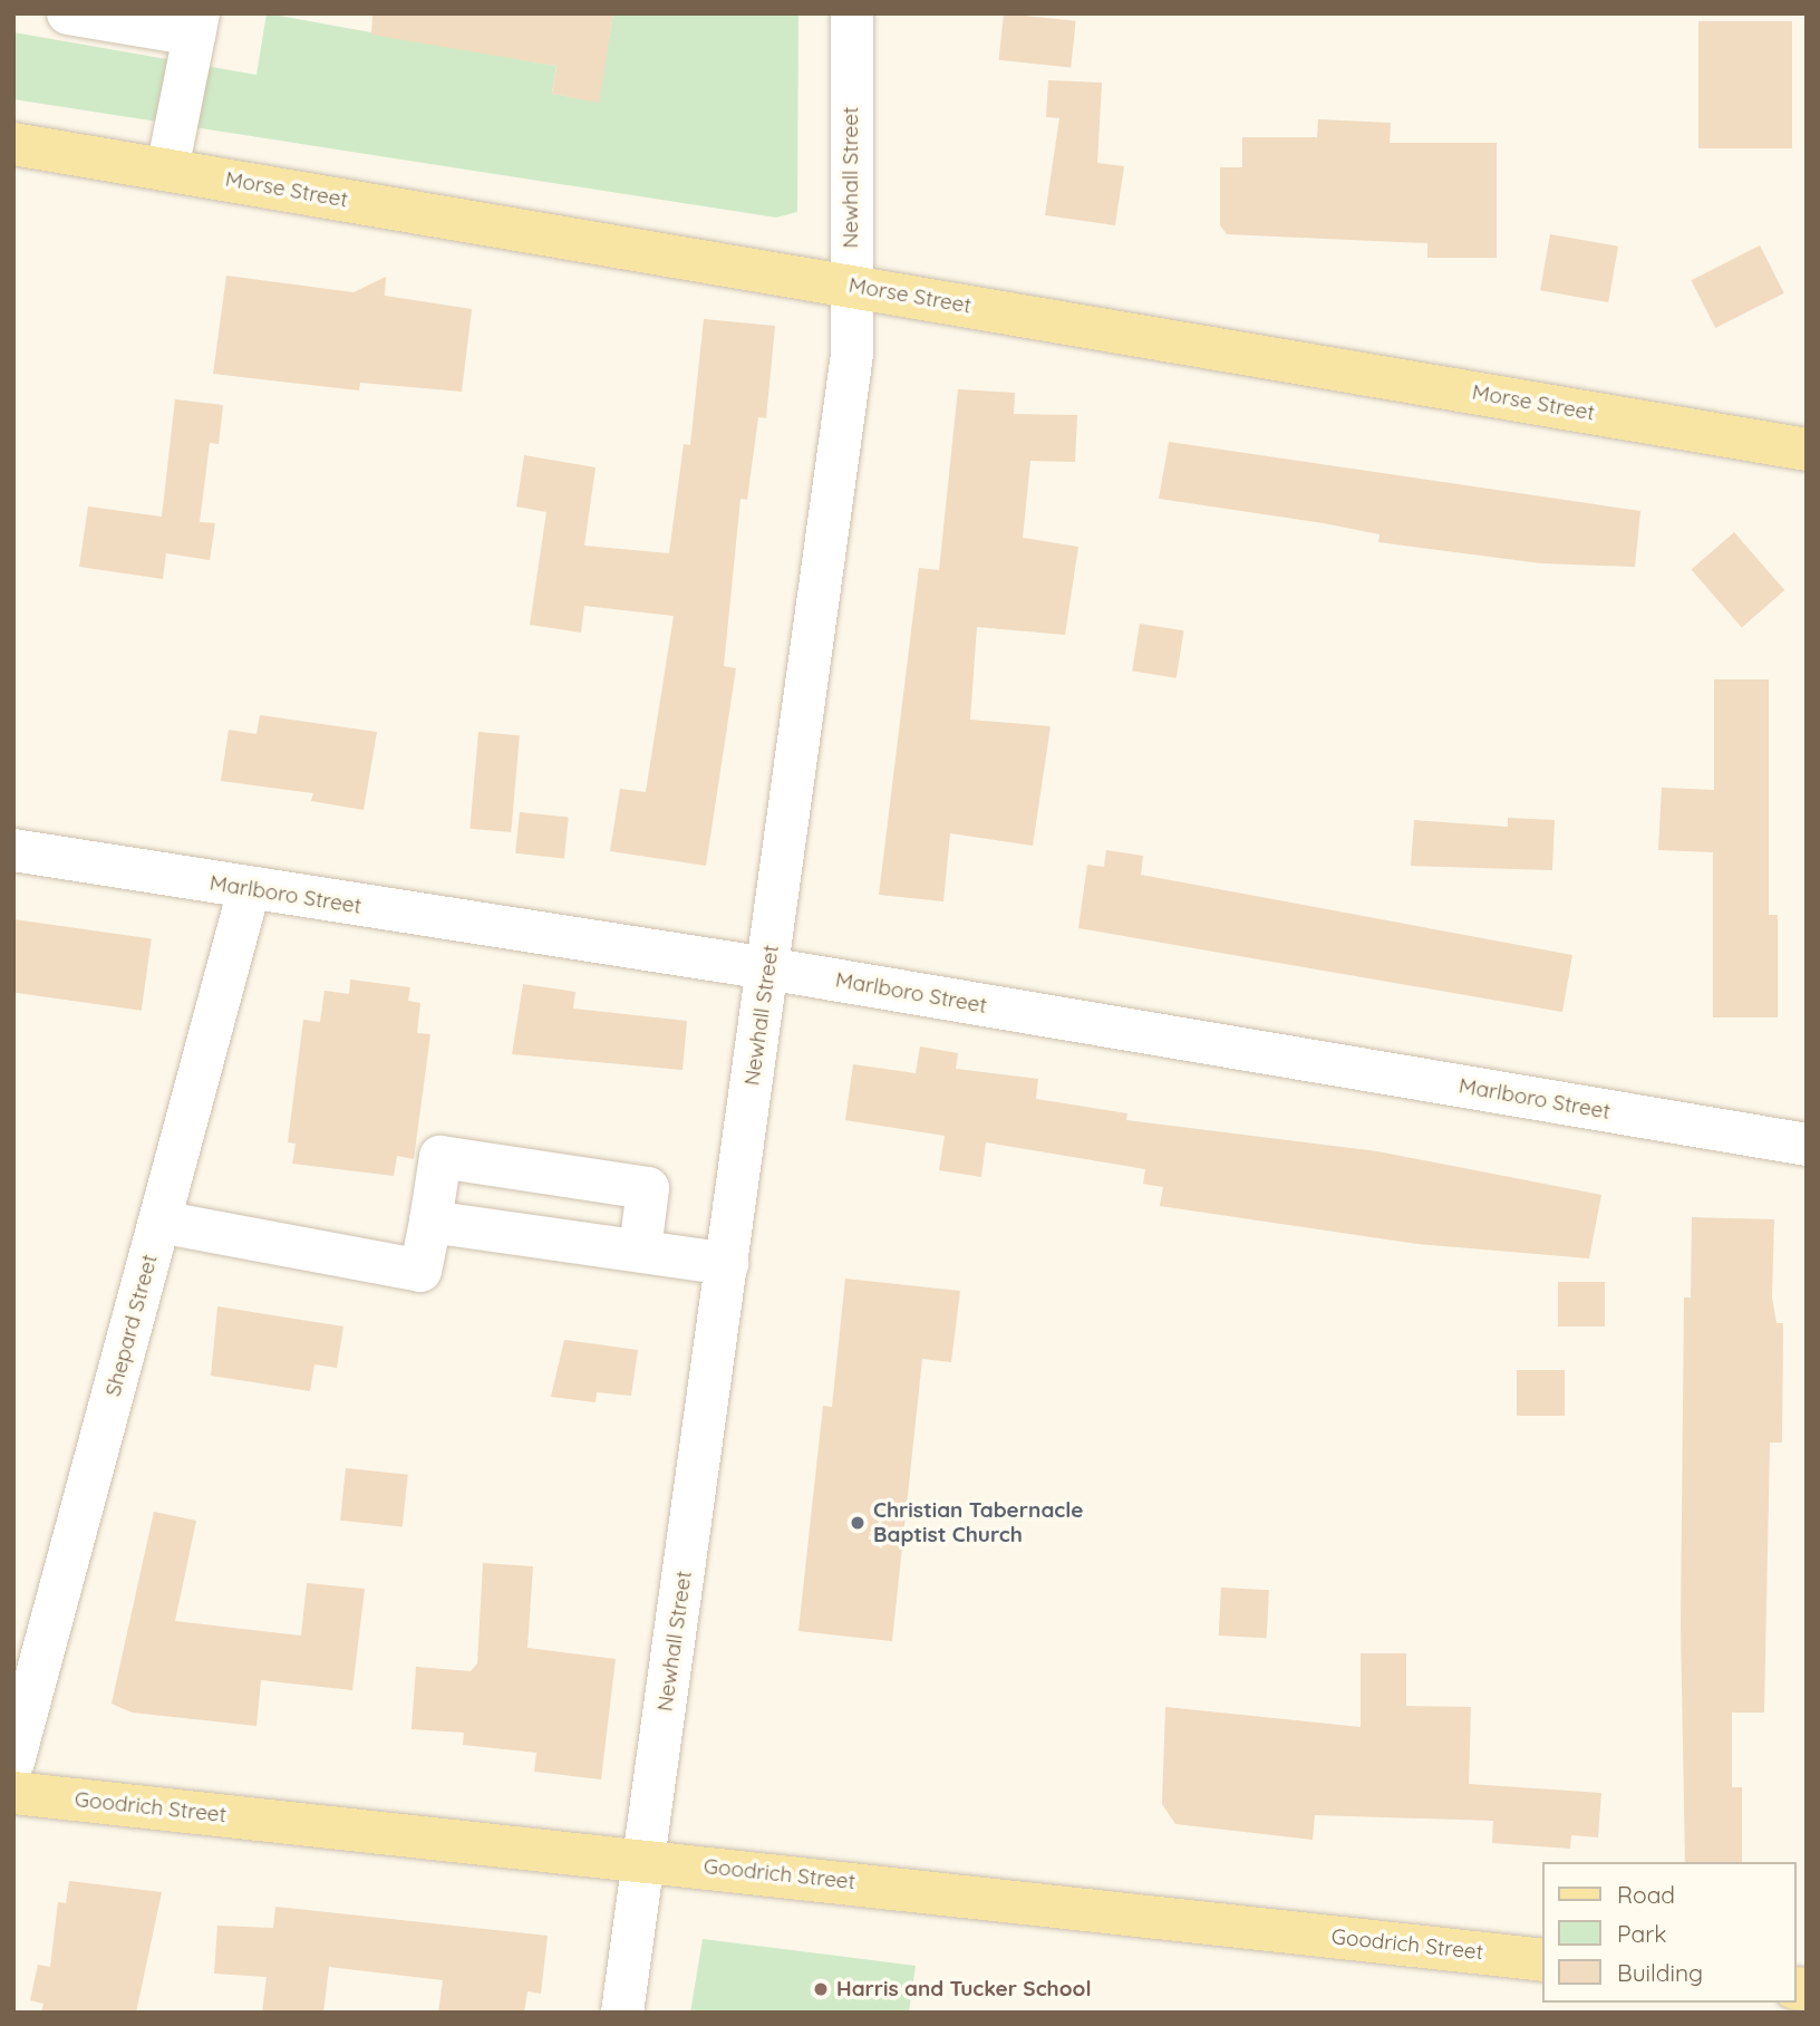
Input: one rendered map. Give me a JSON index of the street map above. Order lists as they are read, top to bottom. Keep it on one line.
{"streets":{"main road":["Morse Street","Goodrich Street"],"street":["Newhall Street","Marlboro Street","Shepard Street"]},"crossings":[["Newhall Street","Morse Street"],["Newhall Street","Marlboro Street"],["Newhall Street","Goodrich Street"],["Marlboro Street","Shepard Street"]],"places":["Christian Tabernacle Baptist Church","Harris and Tucker School"],"legend":["Road","Park","Building"]}
